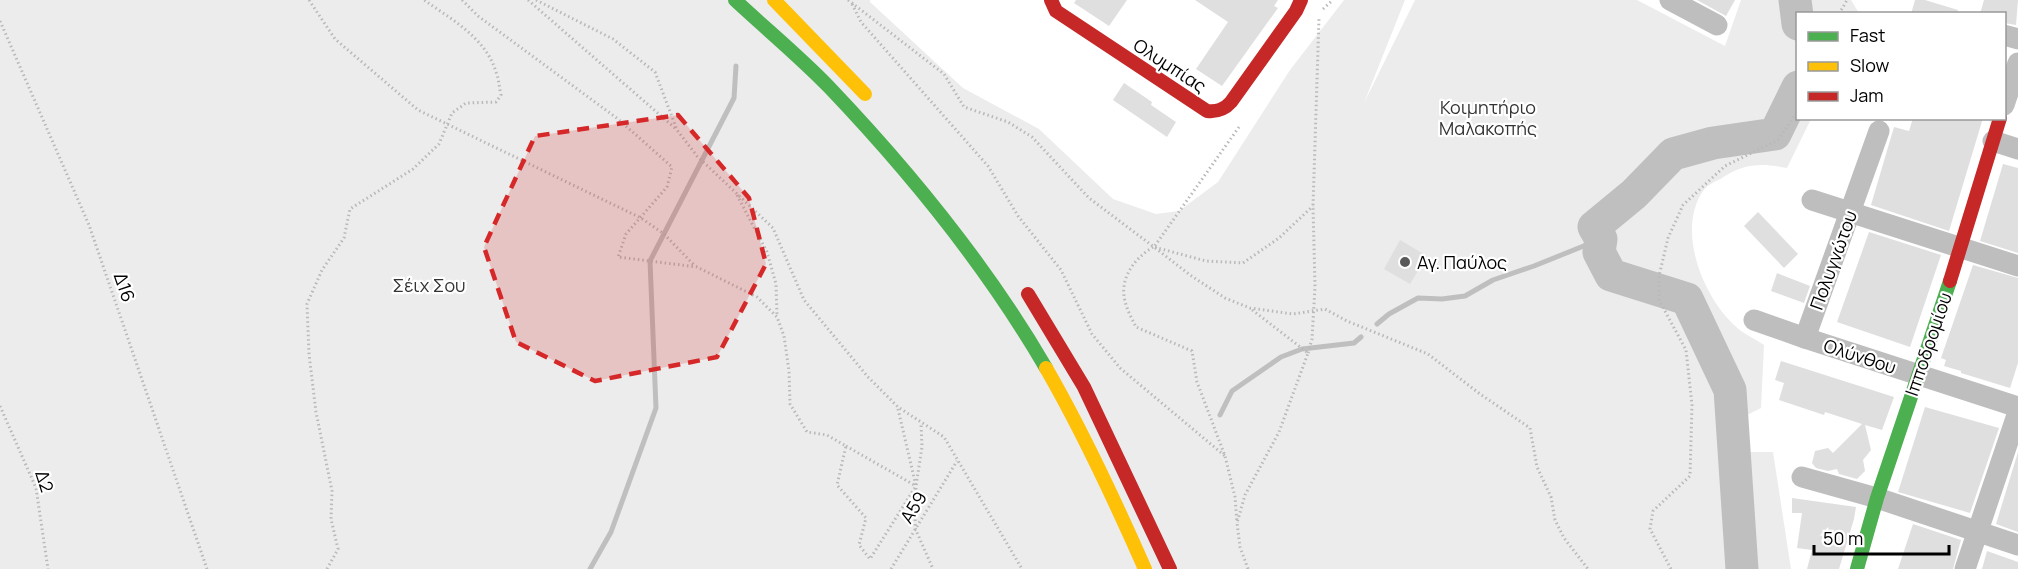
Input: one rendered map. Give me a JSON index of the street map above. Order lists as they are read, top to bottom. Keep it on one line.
{"streets":{"main road":["Ολυμπίας","Ιπποδρομίου"],"street":["Πολυγνώτου","Ολύνθου"],"path":["Δ16","Δ2","Α59"]},"crossings":[["Πολυγνώτου","Ολύνθου"],["Ιπποδρομίου","Ολύνθου"]],"parks":["Κοιμητήριο Μαλακοπής","Σέιχ Σου"],"places":["Αγ. Παύλος"],"legend":["Fast","Slow","Jam"],"scale_bar":"50 m"}
